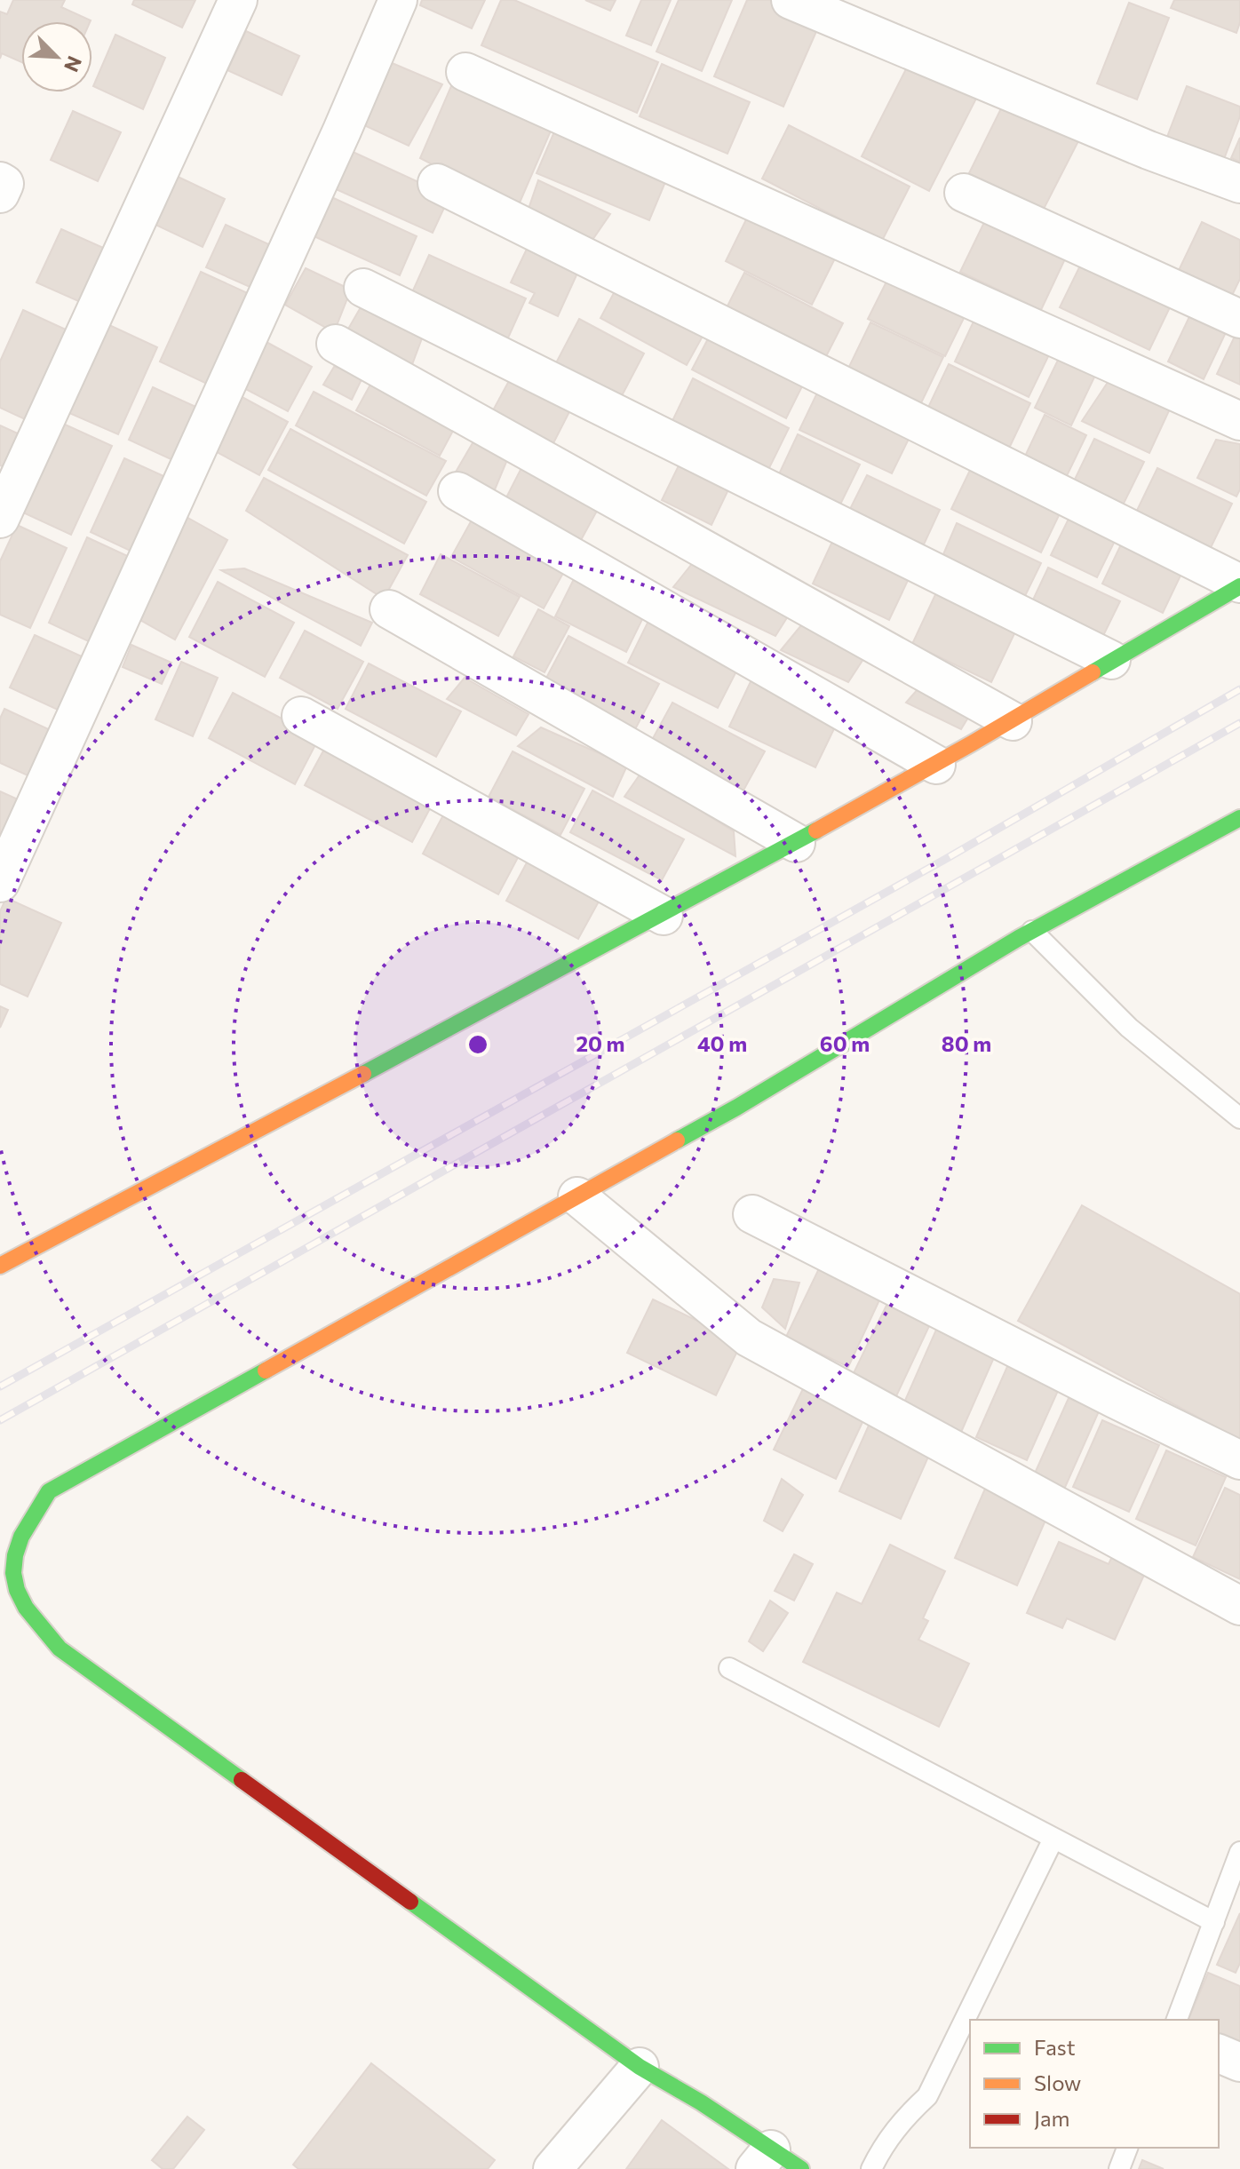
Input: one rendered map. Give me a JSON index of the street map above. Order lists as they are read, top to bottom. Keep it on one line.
{"legend":["Fast","Slow","Jam"],"north":"bottom right","rings":["20 m","40 m","60 m","80 m"]}
